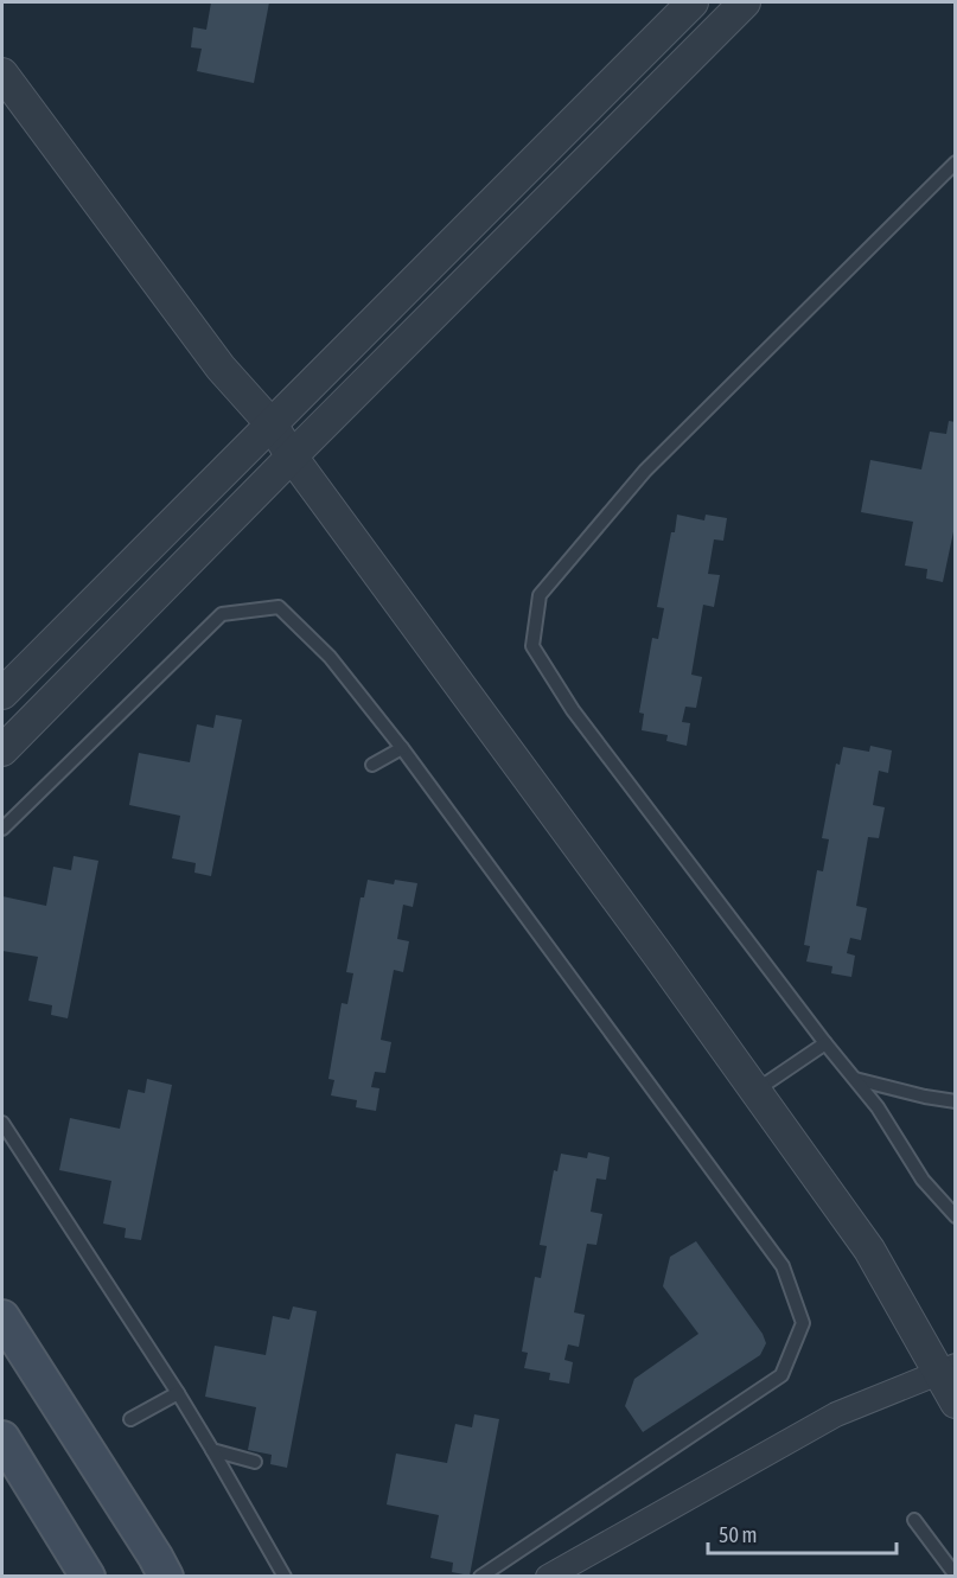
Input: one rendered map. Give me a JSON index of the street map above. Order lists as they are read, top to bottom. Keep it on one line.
{"scale_bar":"50 m"}
